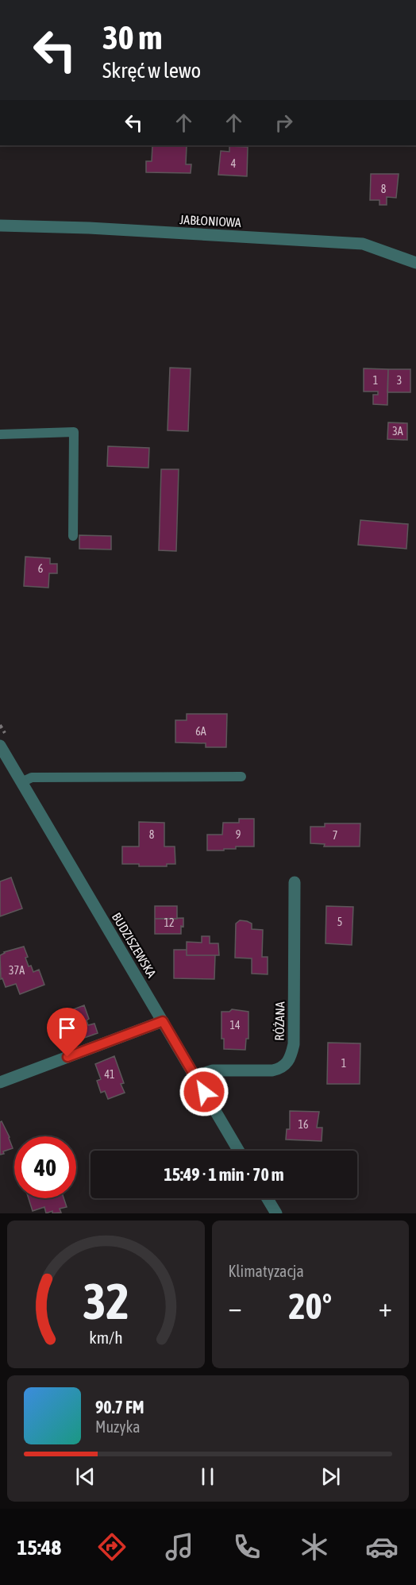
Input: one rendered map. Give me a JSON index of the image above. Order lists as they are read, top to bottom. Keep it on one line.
{"streets":{"street":["JABŁONIOWA","BUDZISZEWSKA","RÓŻANA"]},"crossings":[["BUDZISZEWSKA","RÓŻANA"]],"house_numbers":["4","8","1","3","3A","6","6A","8","9","7","5","12","37A","14","1","41","16"],"page":{"turn":["30 m","Skręć w lewo"],"limit":"40","trip":"15:49 · 1 min · 70 m","tile":"Klimatyzacja","heat":["−","20°","+"],"song":["90.7 FM","Muzyka"],"tabs":"15:48","gauge":["32","km/h"]}}
